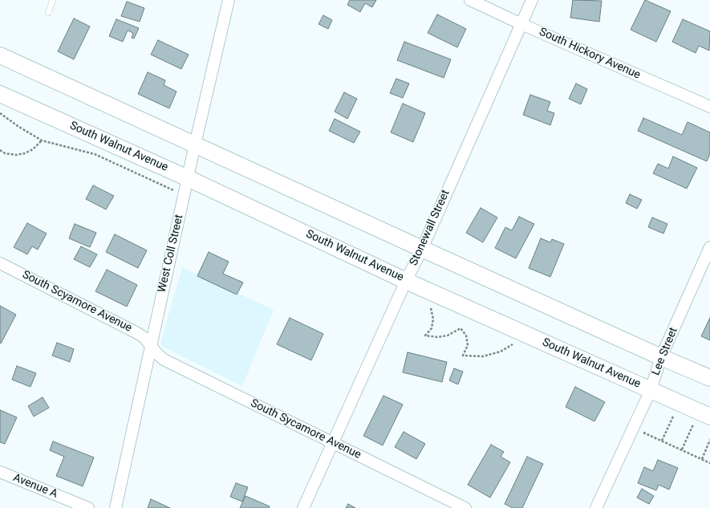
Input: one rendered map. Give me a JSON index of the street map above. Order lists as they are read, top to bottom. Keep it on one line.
{"streets":{"main road":["South Walnut Avenue"],"street":["South Hickory Avenue","Stonewall Street","West Coll Street","South Scyamore Avenue","Lee Street","South Sycamore Avenue","Avenue A"]},"crossings":[["South Hickory Avenue","Stonewall Street"],["South Walnut Avenue","Stonewall Street"],["South Walnut Avenue","West Coll Street"],["South Walnut Avenue","Lee Street"],["Stonewall Street","South Sycamore Avenue"],["West Coll Street","South Scyamore Avenue"],["West Coll Street","South Sycamore Avenue"],["South Scyamore Avenue","South Sycamore Avenue"]]}
